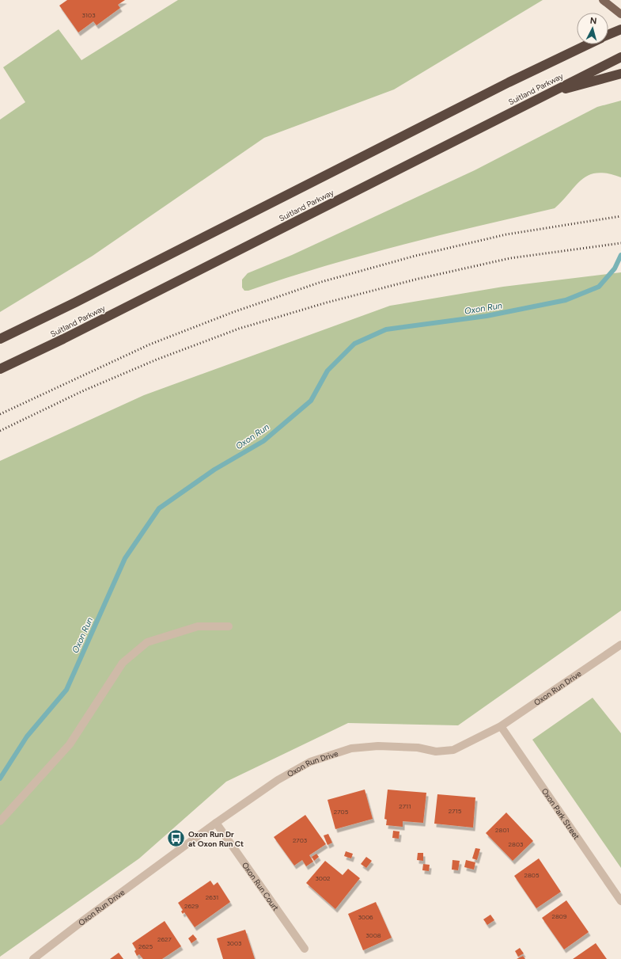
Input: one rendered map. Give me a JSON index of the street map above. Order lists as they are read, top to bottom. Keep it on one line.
{"streets":{"highway":["Suitland Parkway"],"street":["Oxon Run Drive","Oxon Park Street","Oxon Run Court"]},"crossings":[["Oxon Run Drive","Oxon Park Street"],["Oxon Run Drive","Oxon Run Court"]],"water":["Oxon Run"],"places":{"bus stop":["Oxon Run Dr at Oxon Run Ct"]},"house_numbers":["3103","2711","2715","2705","2801","2703","2803","2805","3002","2631","2629","2809","3006","3008","2627","3003","2625"],"north":"top"}
